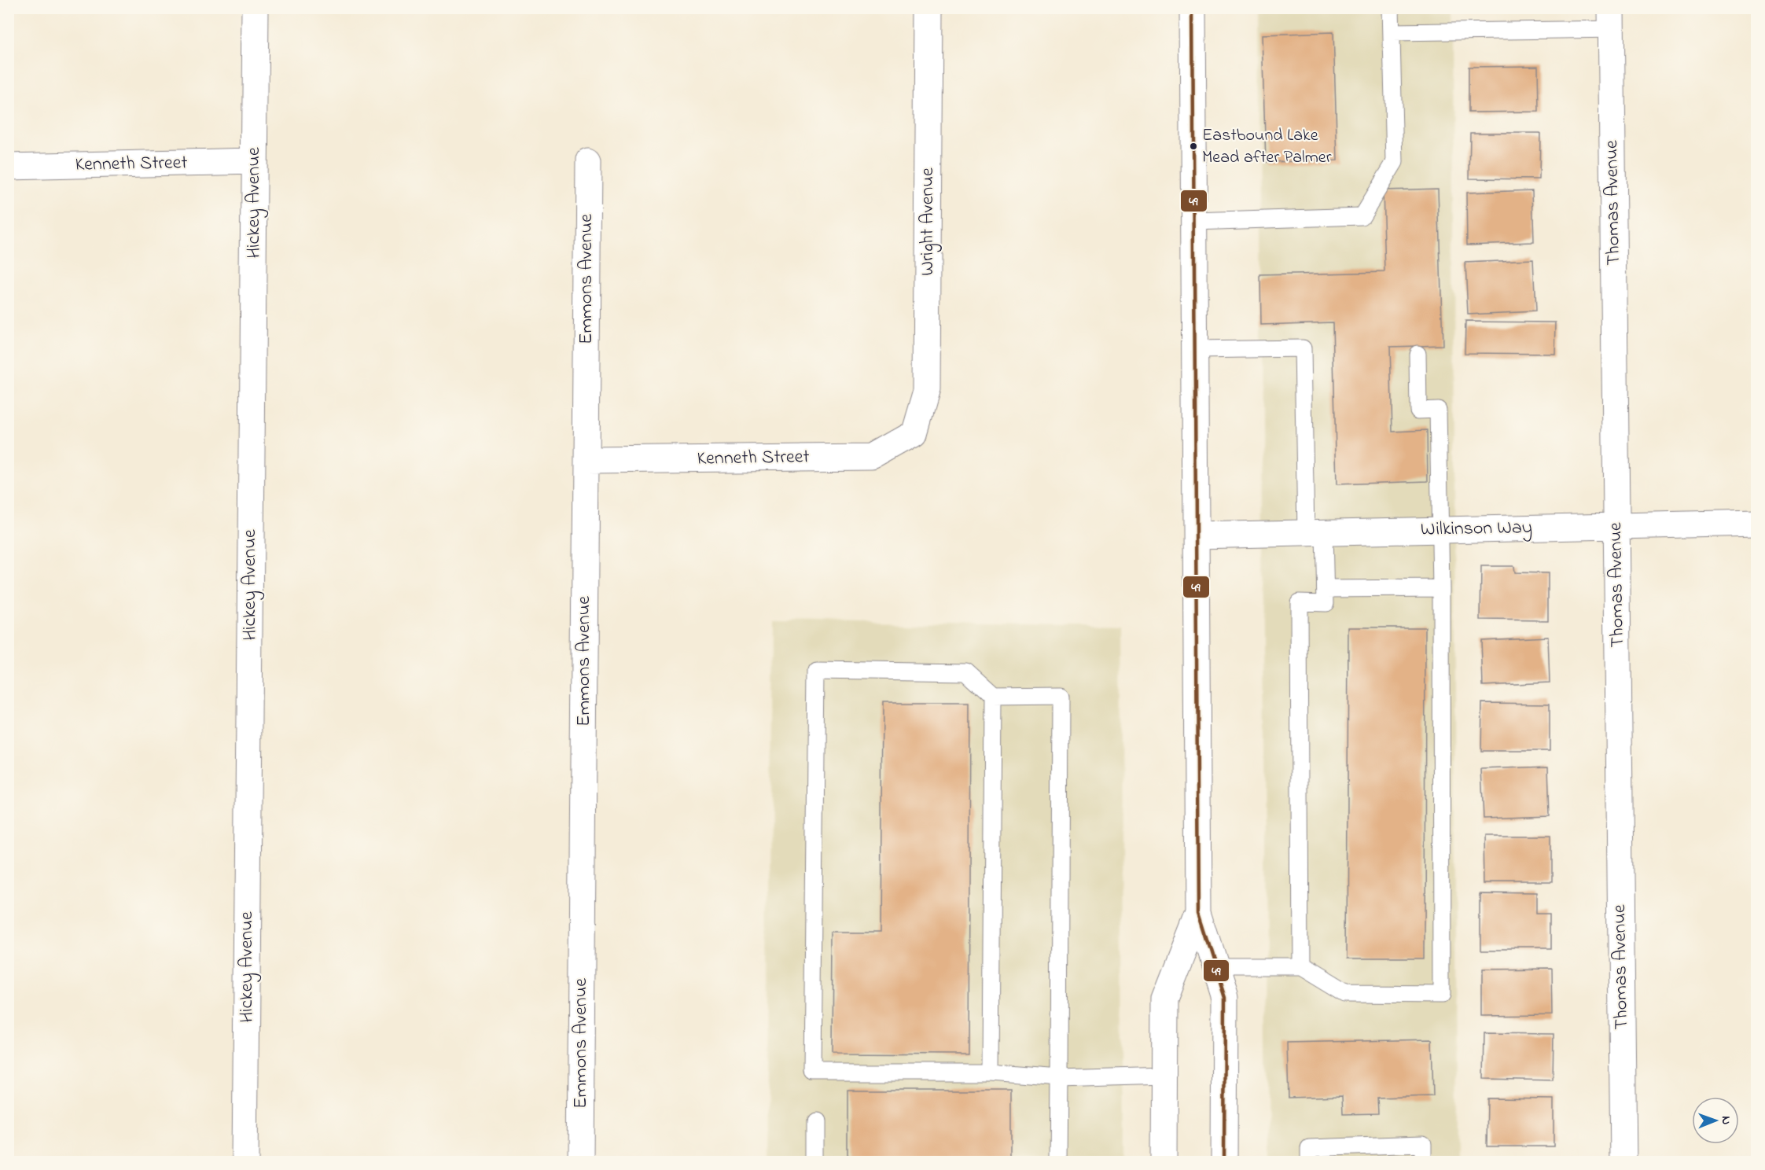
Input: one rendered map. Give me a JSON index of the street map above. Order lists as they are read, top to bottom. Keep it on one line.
{"streets":{"street":["Kenneth Street","Hickey Avenue","Thomas Avenue","Wright Avenue","Emmons Avenue","Wilkinson Way"]},"crossings":[["Kenneth Street","Hickey Avenue"],["Kenneth Street","Wright Avenue"],["Kenneth Street","Emmons Avenue"],["Thomas Avenue","Wilkinson Way"]],"places":["Eastbound Lake Mead after Palmer"],"lines":["transit line 49"],"north":"right"}
